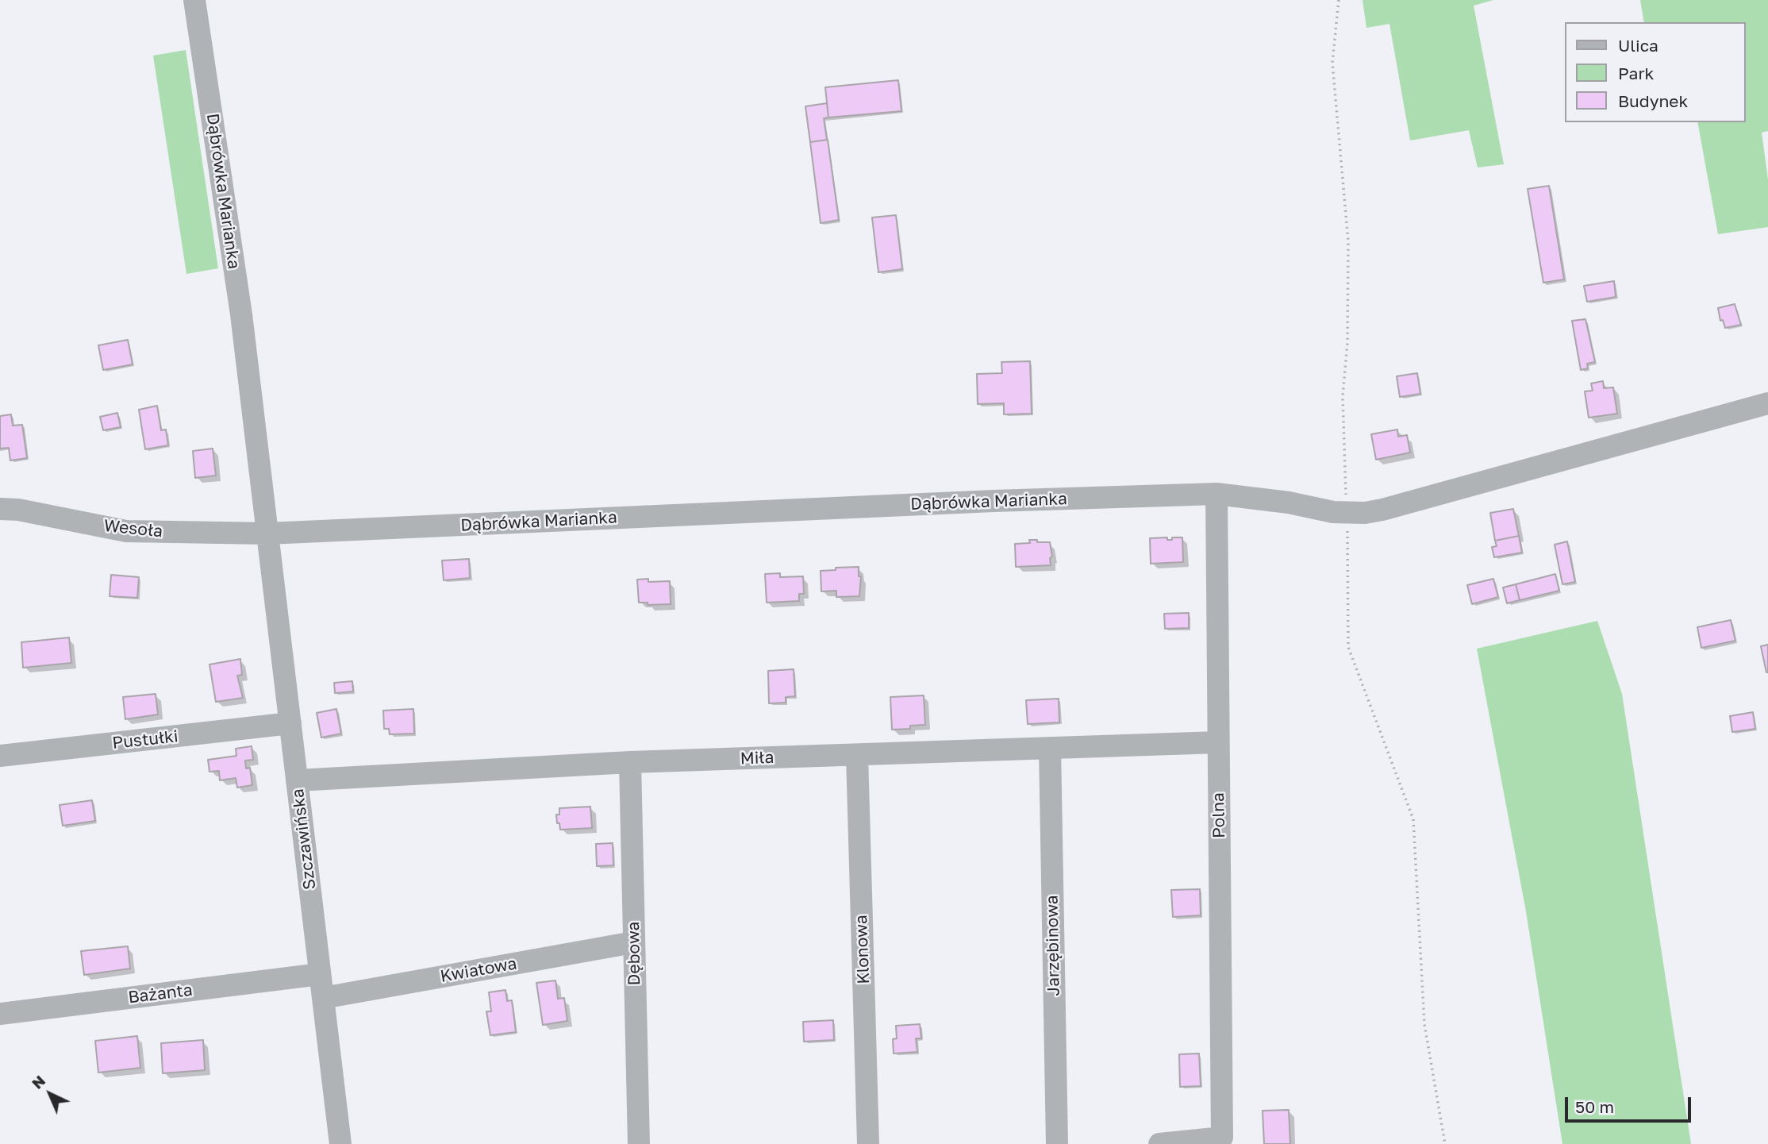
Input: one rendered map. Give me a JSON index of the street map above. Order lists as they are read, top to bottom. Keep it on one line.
{"streets":{"street":["Dąbrówka Marianka","Wesoła","Pustułki","Miła","Polna","Szczawińska","Jarzębinowa","Klonowa","Dębowa","Kwiatowa","Bażanta"]},"crossings":[["Dąbrówka Marianka","Wesoła"],["Dąbrówka Marianka","Polna"],["Dąbrówka Marianka","Szczawińska"],["Wesoła","Szczawińska"],["Pustułki","Szczawińska"],["Miła","Polna"],["Miła","Szczawińska"],["Miła","Jarzębinowa"],["Miła","Klonowa"],["Miła","Dębowa"],["Szczawińska","Kwiatowa"],["Szczawińska","Bażanta"],["Dębowa","Kwiatowa"]],"legend":["Ulica","Park","Budynek"],"scale_bar":"50 m","north":"top left"}
